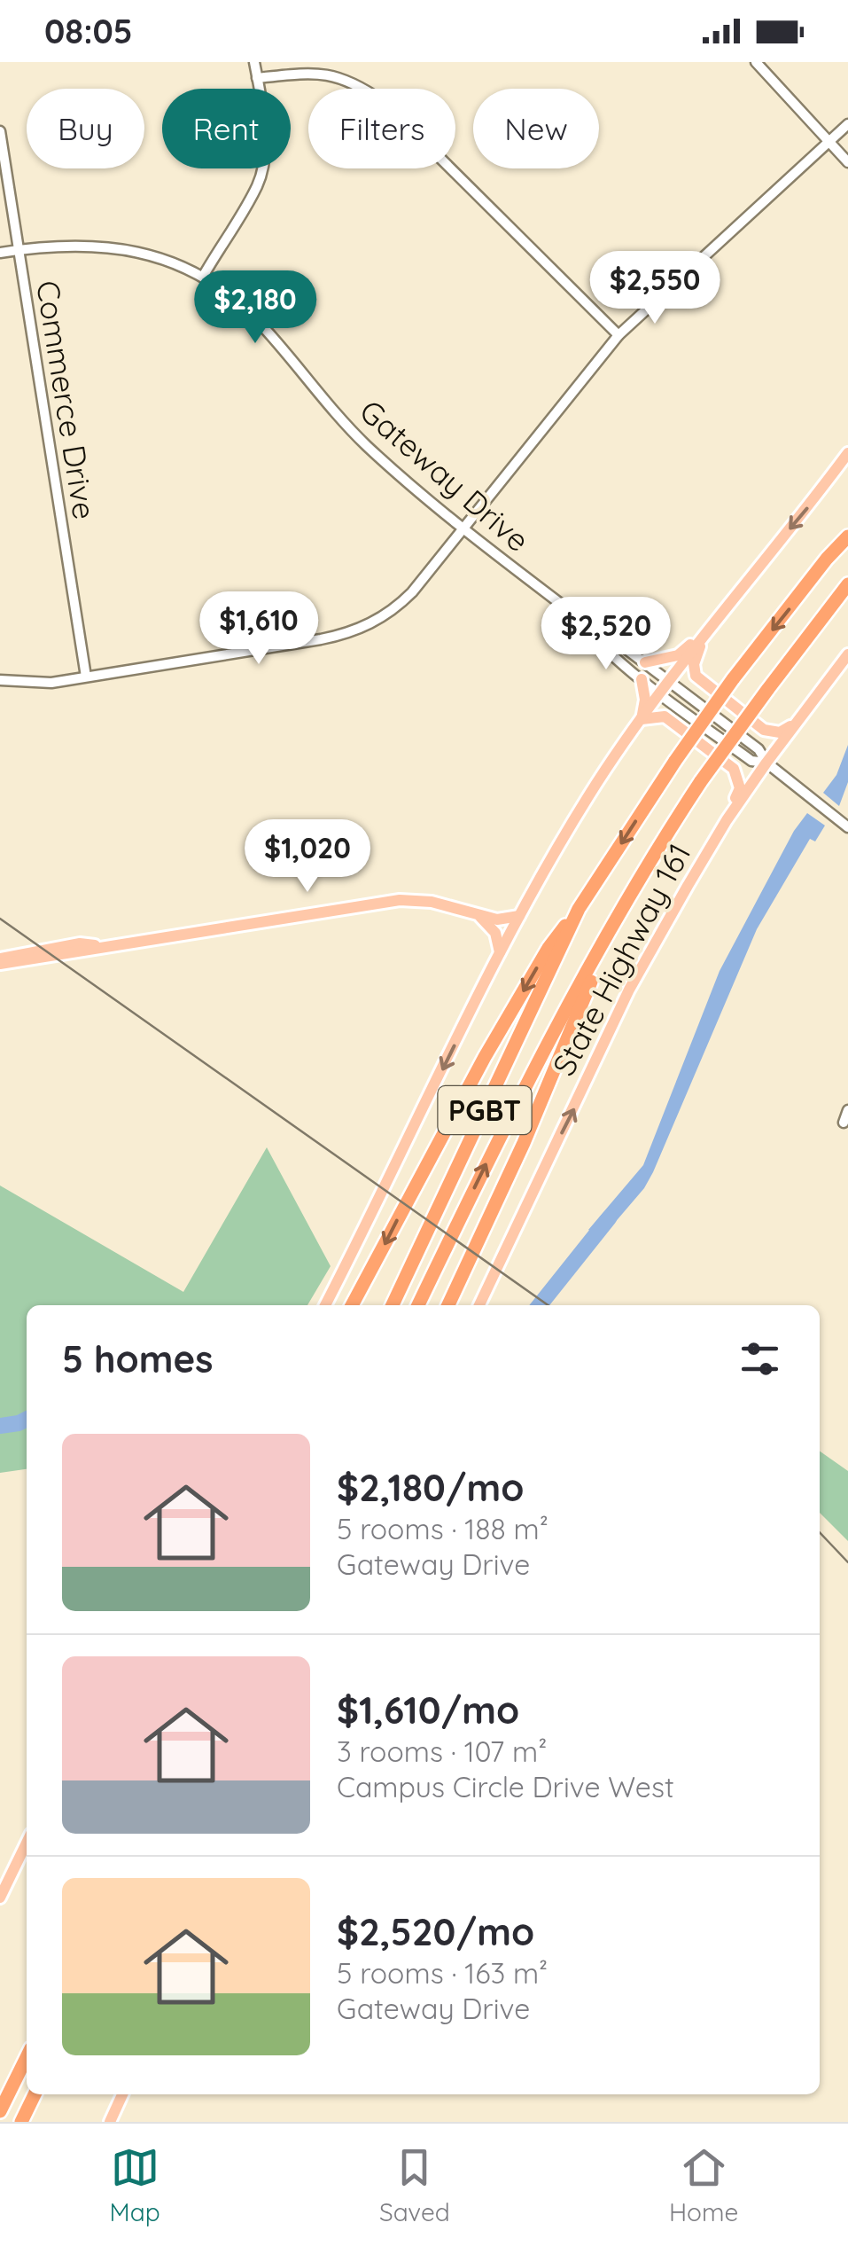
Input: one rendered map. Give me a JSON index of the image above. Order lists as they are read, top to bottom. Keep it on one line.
{"streets":{"highway":["PGBT"],"main road":["State Highway 161"],"street":["Commerce Drive","Gateway Drive"]},"crossings":[["Commerce Drive","Gateway Drive"],["Gateway Drive","State Highway 161"]],"one_way":["State Highway 161"],"page":{"status":"08:05","chip":["Buy","Rent","Filters","New"],"price":["$2,550","$2,180","$1,610","$2,520","$1,020"],"heading":"5 homes","list":[{"name":"$2,180/mo","note":"5 rooms · 188 m² · Gateway Drive"},{"name":"$1,610/mo","note":"3 rooms · 107 m² · Campus Circle Drive West"},{"name":"$2,520/mo","note":"5 rooms · 163 m² · Gateway Drive"}],"tabs":["Map","Saved","Home"]}}
